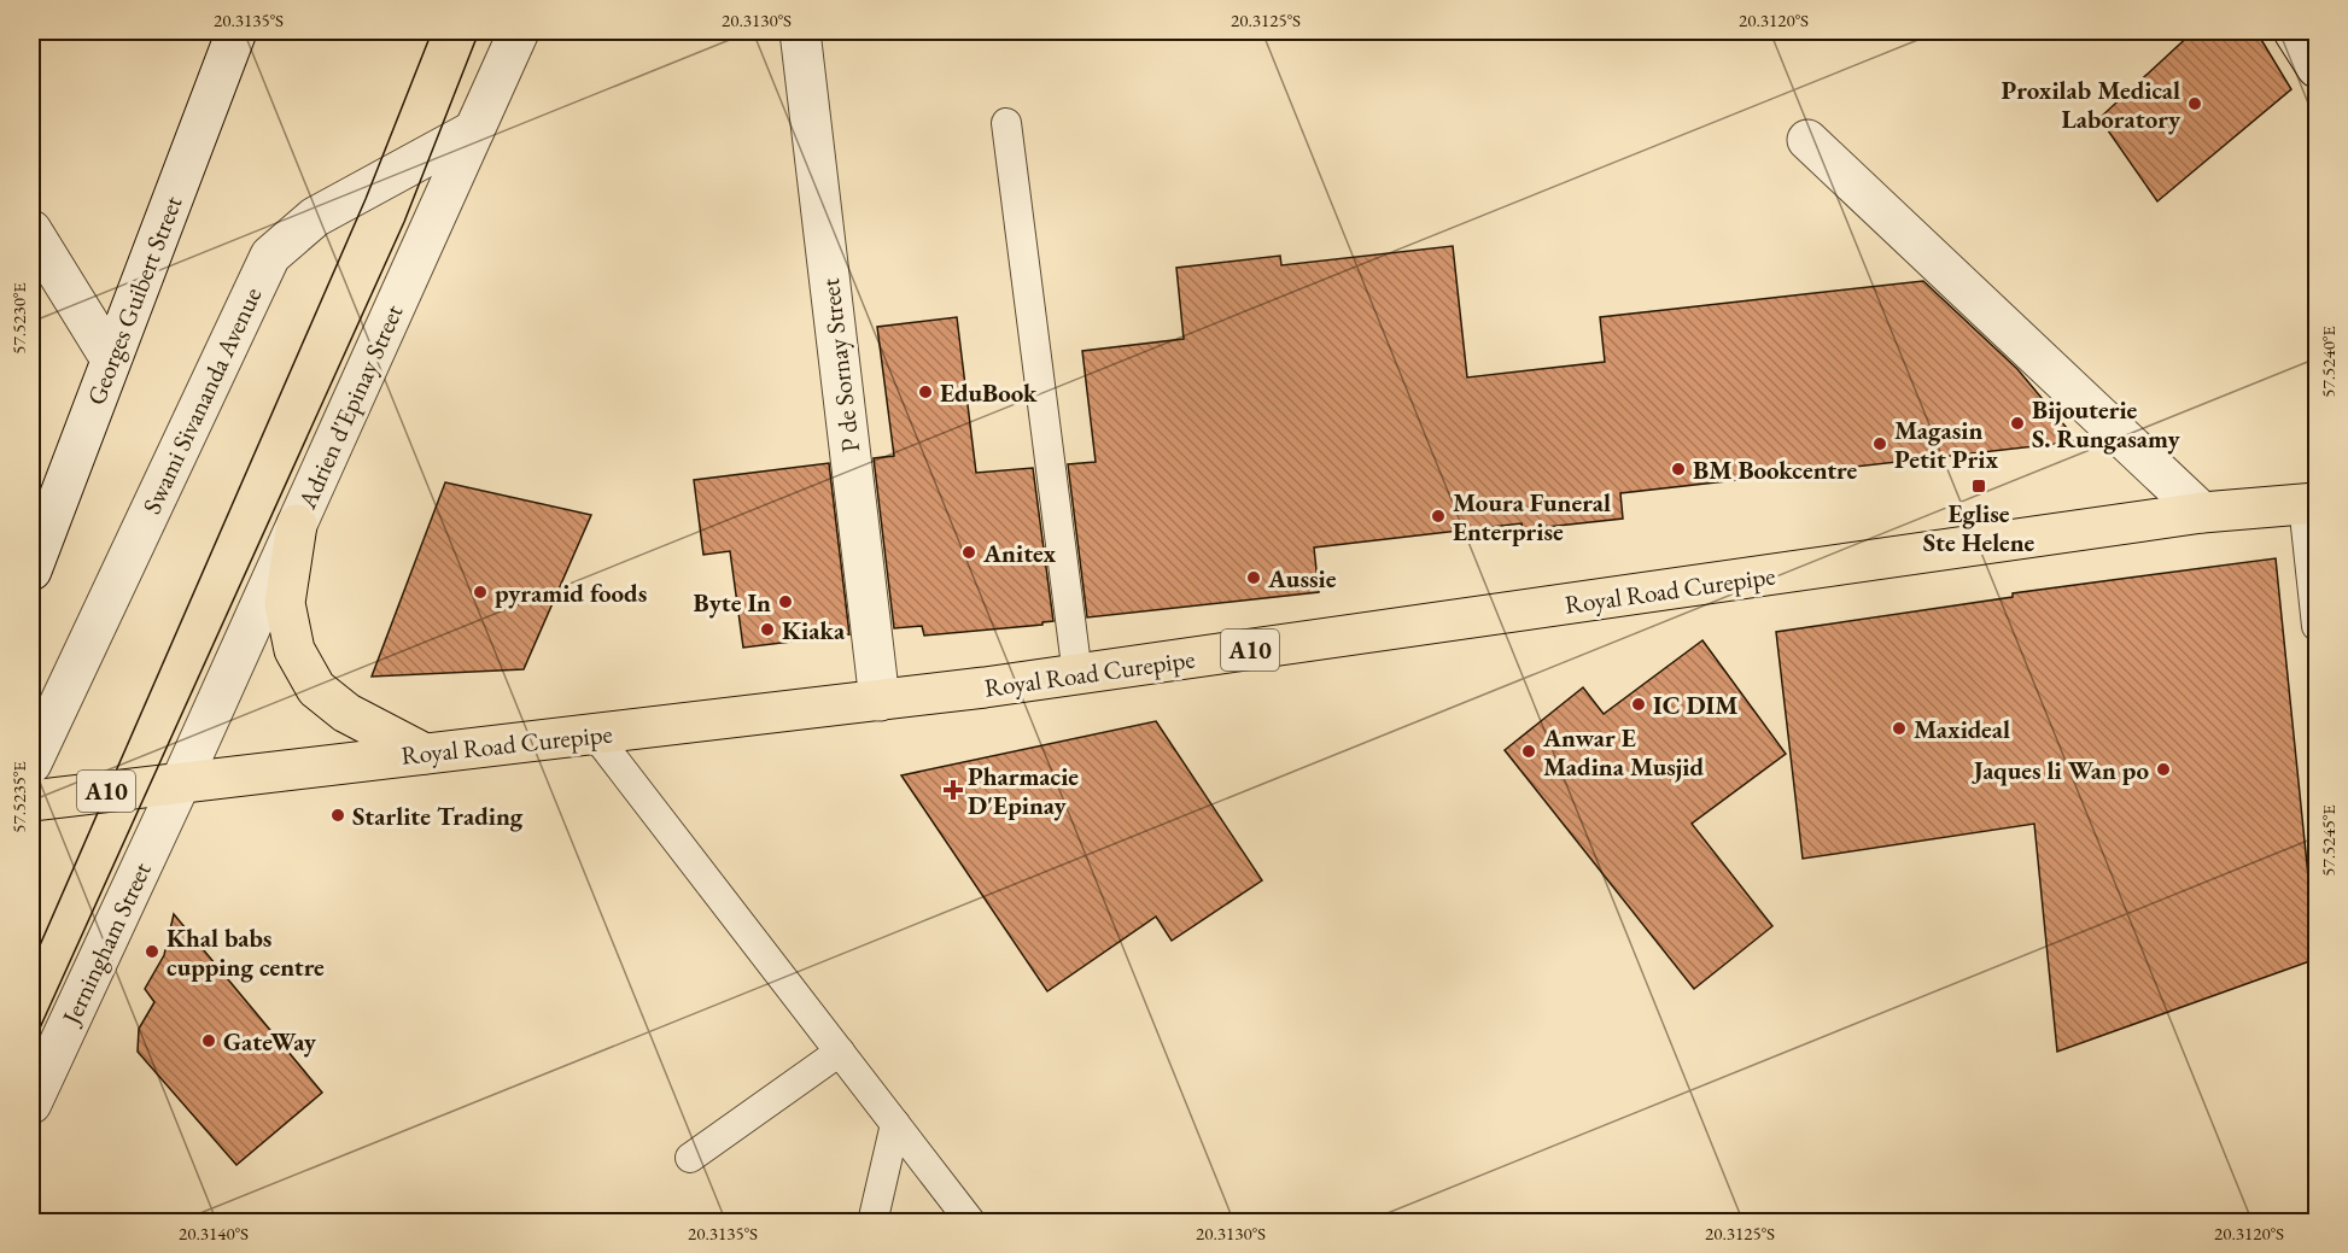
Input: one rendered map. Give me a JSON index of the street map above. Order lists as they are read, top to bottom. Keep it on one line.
{"streets":{"main road":["Royal Road Curepipe","A10"],"street":["Georges Guibert Street","P de Sornay Street","Swami Sivananda Avenue","Adrien d'Epinay Street","Jerningham Street"]},"crossings":[["P de Sornay Street","Royal Road Curepipe"],["Swami Sivananda Avenue","Adrien d'Epinay Street"],["Adrien d'Epinay Street","Royal Road Curepipe"],["Adrien d'Epinay Street","Jerningham Street"],["Royal Road Curepipe","Jerningham Street"]],"places":{"other":["Proxilab Medical Laboratory","EduBook","Bijouterie S. Rungasamy","Magasin Petit Prix","BM Bookcentre","Moura Funeral Enterprise","Anitex","Aussie","pyramid foods","Byte In","Kiaka","IC DIM","Maxideal","Anwar E Madina Musjid","Jaques li Wan po","Starlite Trading","Khal babs cupping centre","GateWay"],"transit":["Eglise Ste Helene"],"health":["Pharmacie D'Epinay"]},"coordinates":["20.3135°S","20.3130°S","20.3125°S","20.3120°S","57.5230°E","57.5240°E","57.5235°E","57.5245°E","20.3140°S"]}
